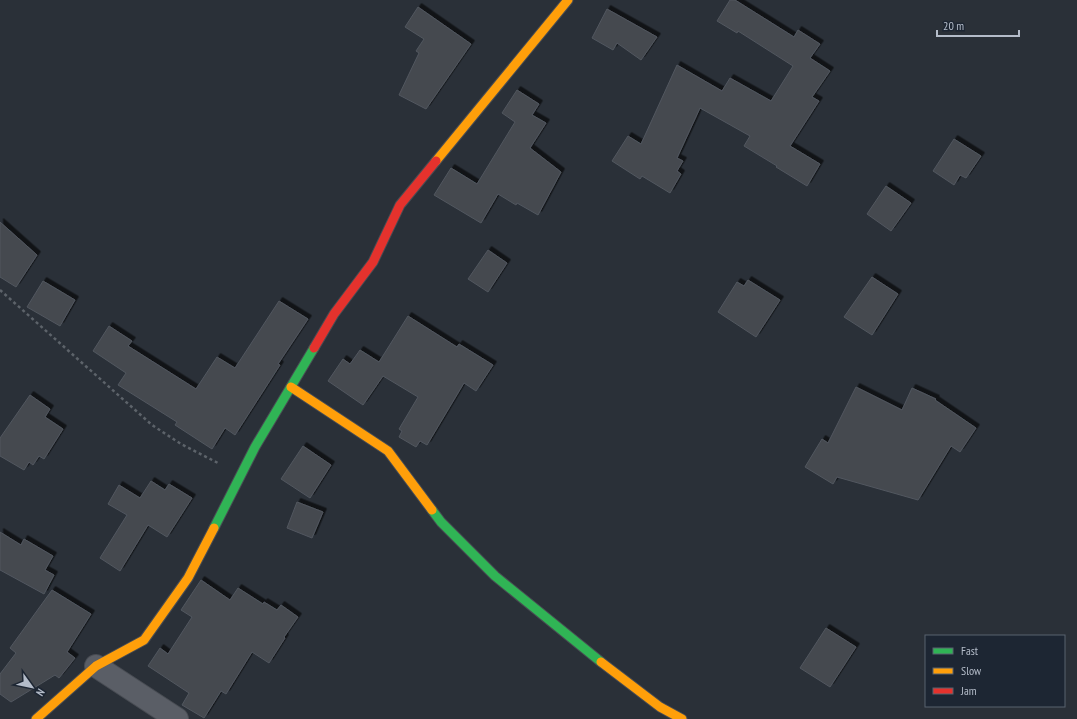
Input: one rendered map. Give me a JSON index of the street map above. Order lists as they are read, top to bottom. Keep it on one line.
{"legend":["Fast","Slow","Jam"],"scale_bar":"20 m","north":"bottom right"}
